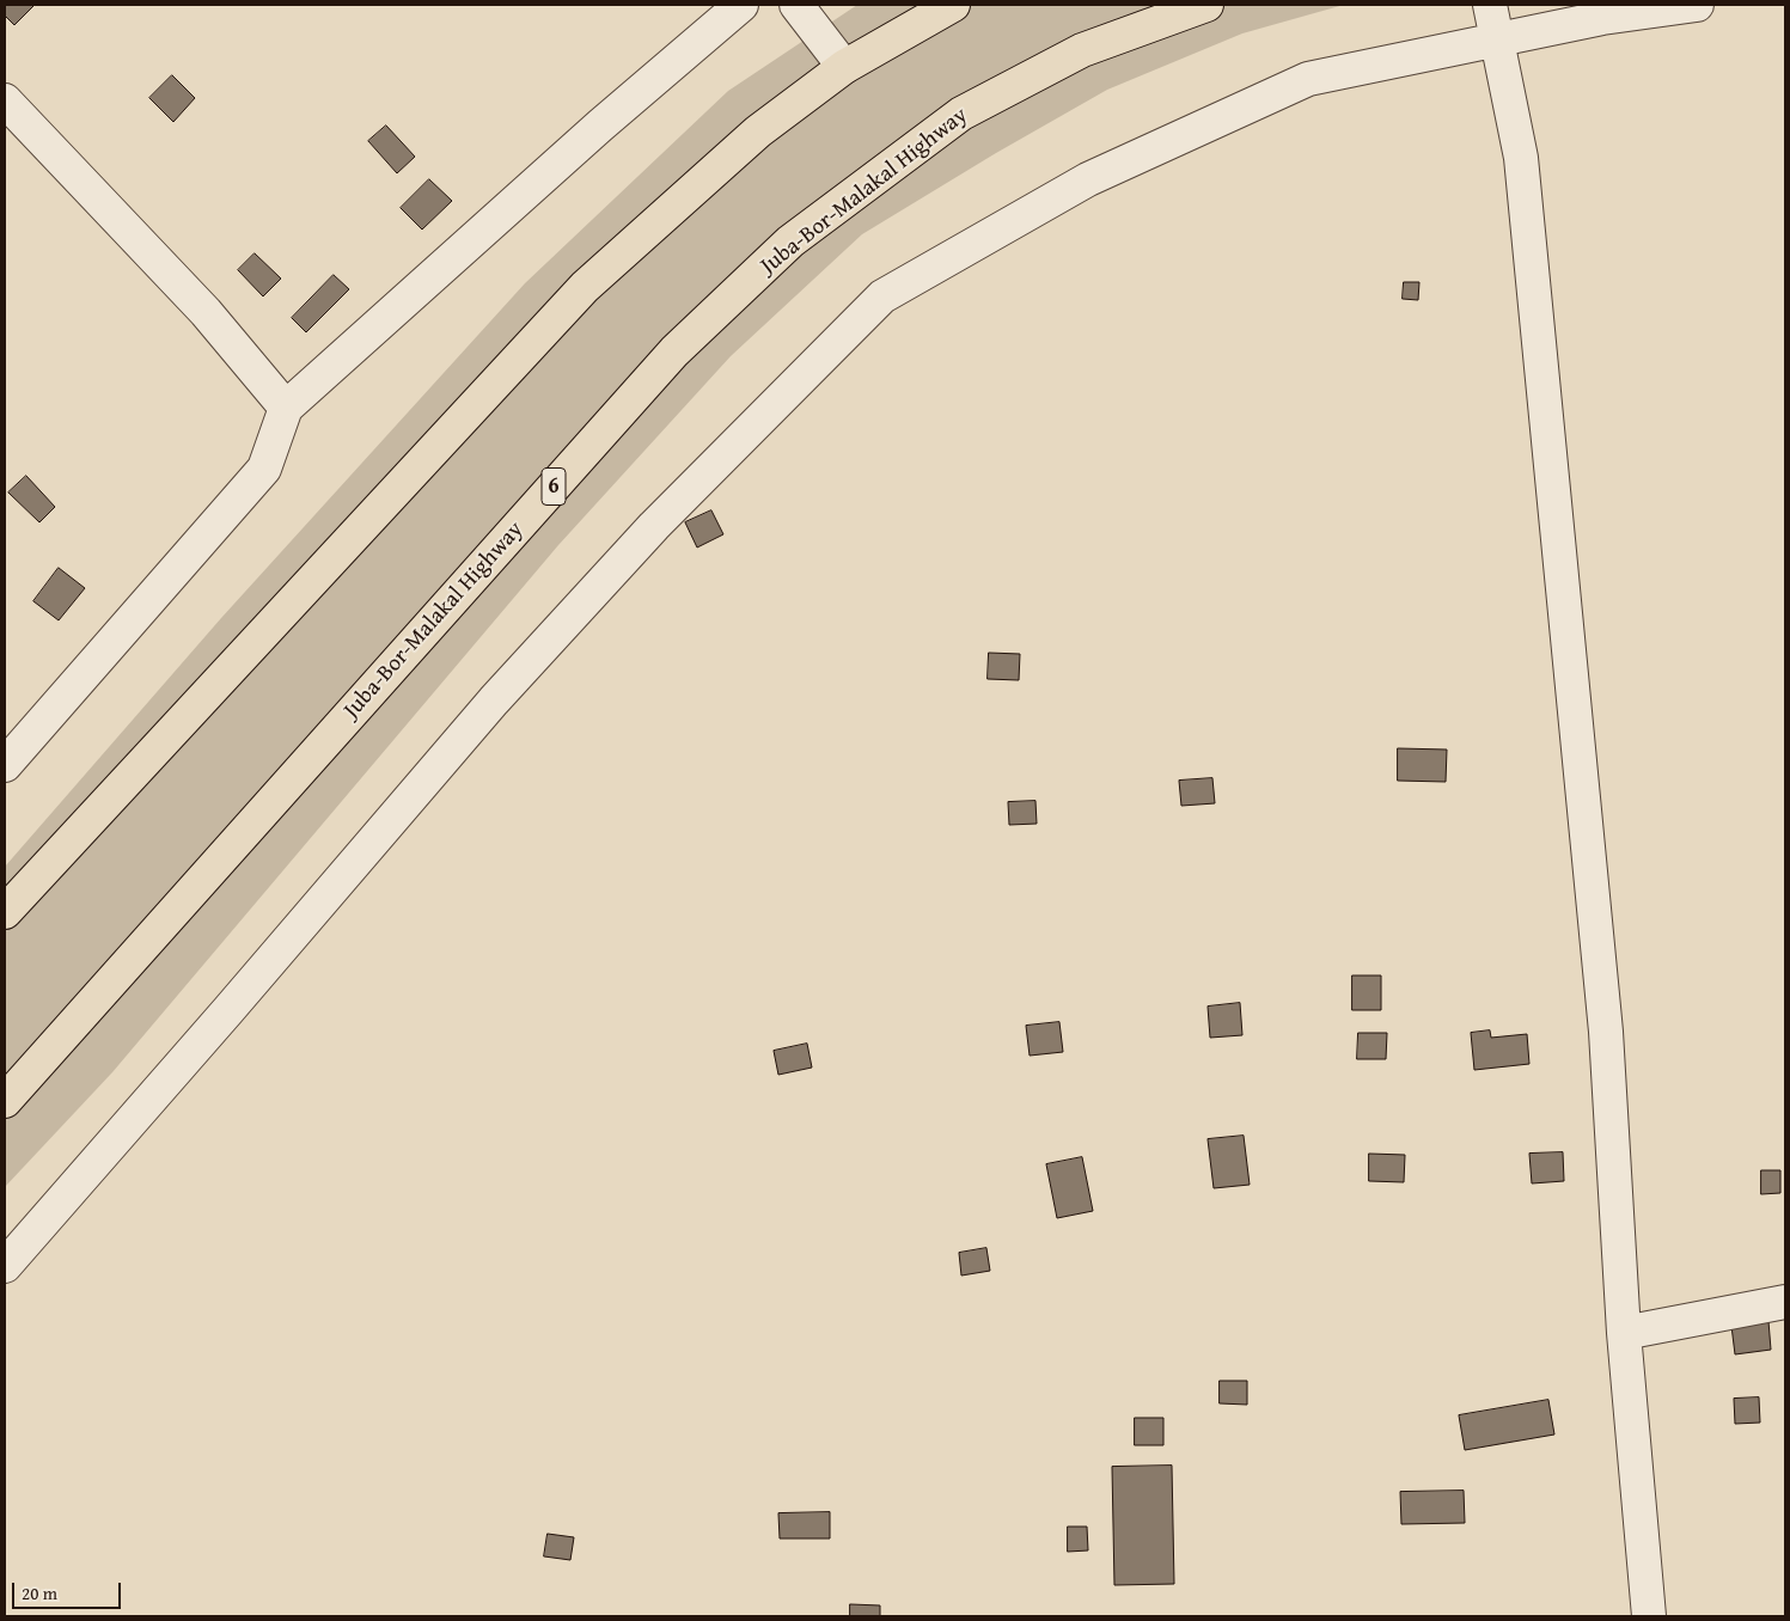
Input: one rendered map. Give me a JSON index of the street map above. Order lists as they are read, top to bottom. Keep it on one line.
{"streets":{"highway":["Juba-Bor-Malakal Highway","6"]},"scale_bar":"20 m"}
